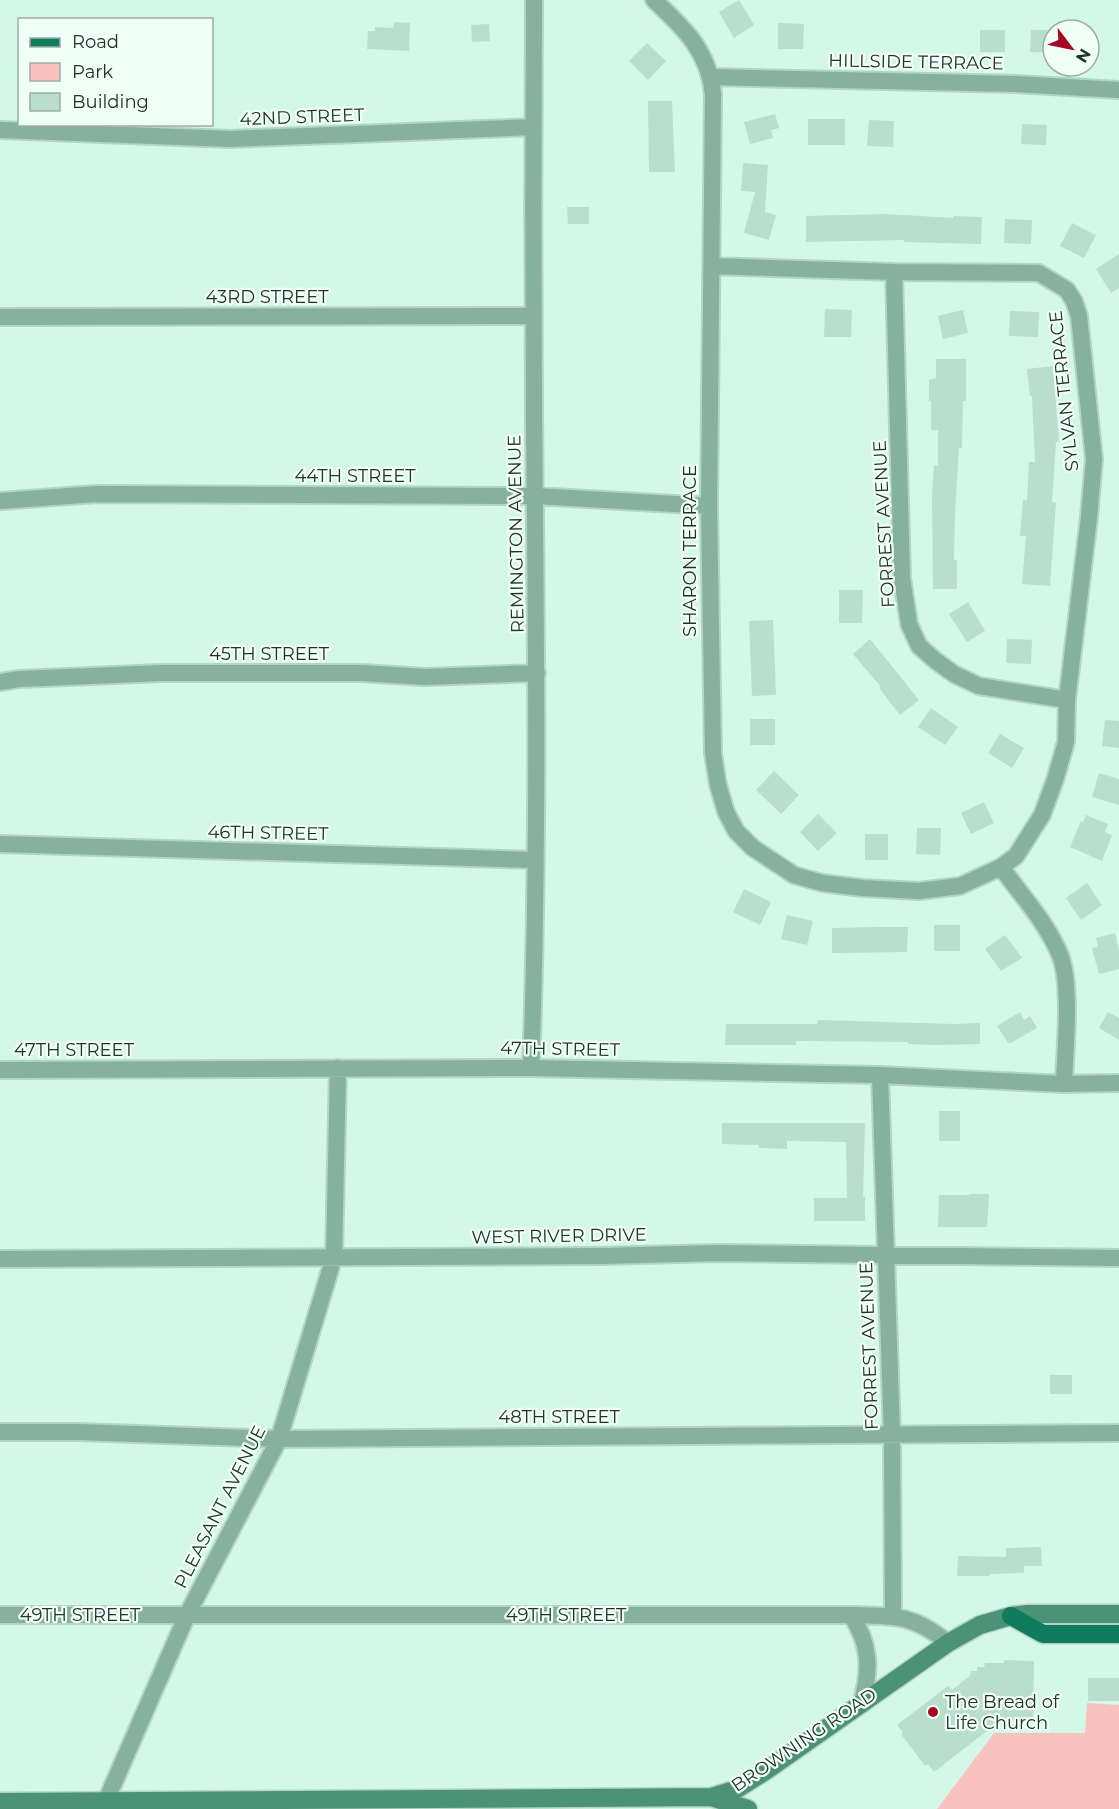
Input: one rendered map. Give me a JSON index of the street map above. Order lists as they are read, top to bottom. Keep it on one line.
{"streets":{"main road":["BROWNING ROAD"],"street":["HILLSIDE TERRACE","42ND STREET","43RD STREET","SYLVAN TERRACE","44TH STREET","FORREST AVENUE","REMINGTON AVENUE","SHARON TERRACE","45TH STREET","46TH STREET","47TH STREET","WEST RIVER DRIVE","48TH STREET","PLEASANT AVENUE","49TH STREET"]},"crossings":[["HILLSIDE TERRACE","SHARON TERRACE"],["42ND STREET","REMINGTON AVENUE"],["43RD STREET","REMINGTON AVENUE"],["SYLVAN TERRACE","FORREST AVENUE"],["SYLVAN TERRACE","SHARON TERRACE"],["44TH STREET","REMINGTON AVENUE"],["44TH STREET","SHARON TERRACE"],["FORREST AVENUE","47TH STREET"],["FORREST AVENUE","WEST RIVER DRIVE"],["FORREST AVENUE","48TH STREET"],["FORREST AVENUE","49TH STREET"],["REMINGTON AVENUE","45TH STREET"],["REMINGTON AVENUE","46TH STREET"],["REMINGTON AVENUE","47TH STREET"],["47TH STREET","PLEASANT AVENUE"],["WEST RIVER DRIVE","PLEASANT AVENUE"],["48TH STREET","PLEASANT AVENUE"],["PLEASANT AVENUE","49TH STREET"],["PLEASANT AVENUE","BROWNING ROAD"],["49TH STREET","BROWNING ROAD"]],"places":["The Bread of Life Church"],"legend":["Road","Park","Building"],"north":"bottom right"}
